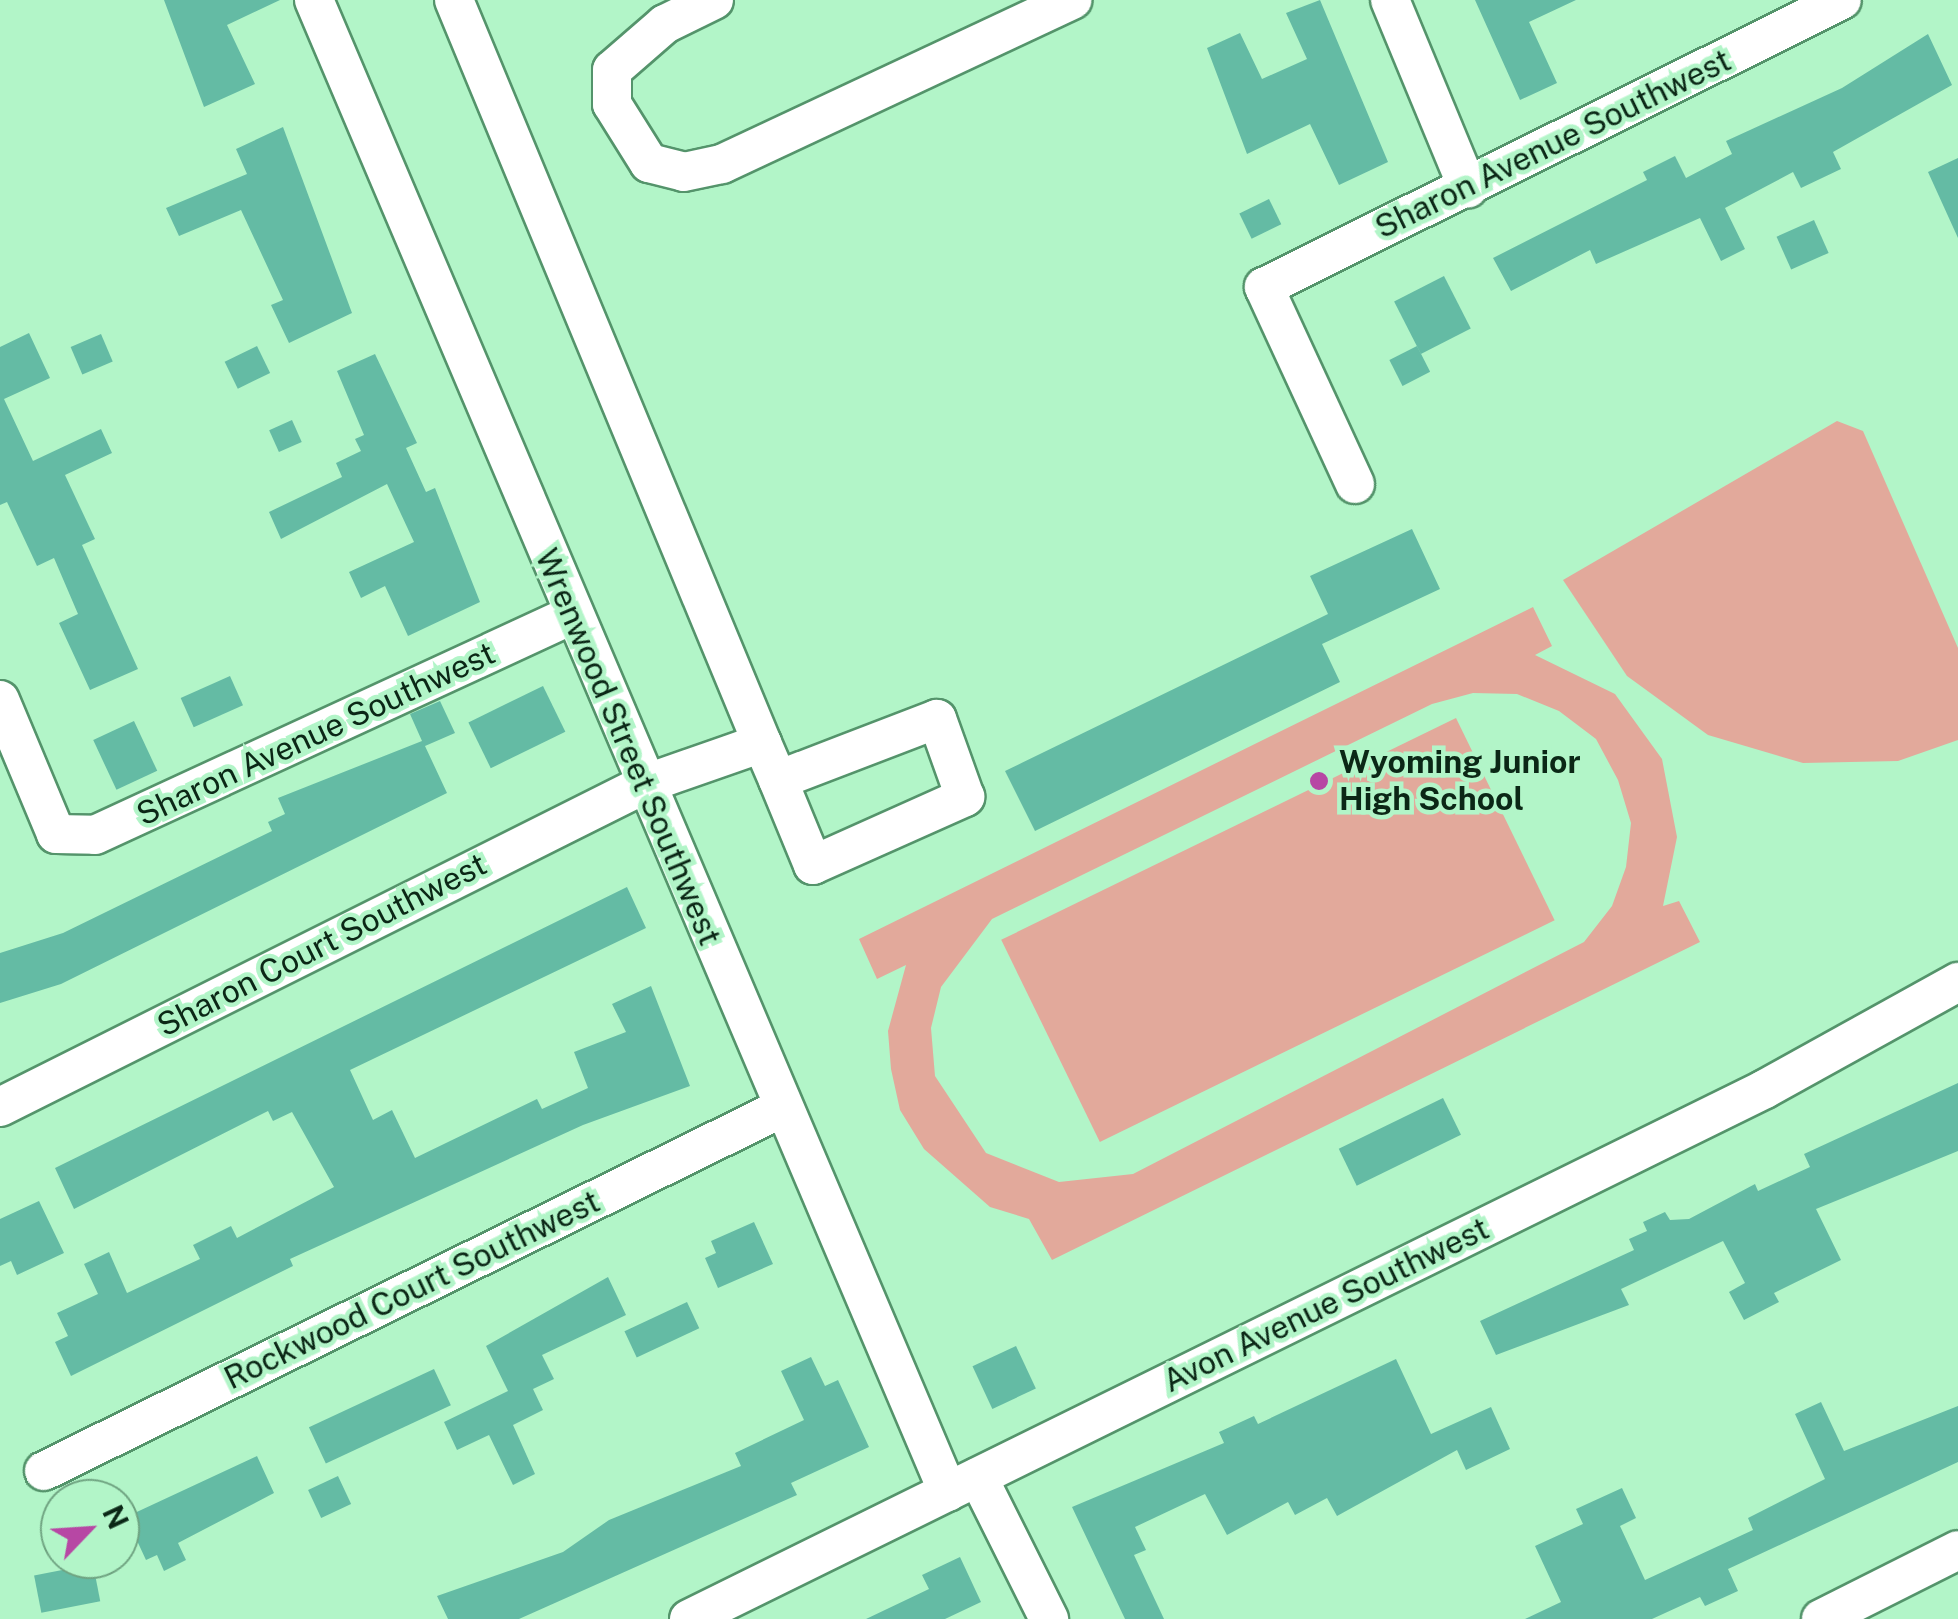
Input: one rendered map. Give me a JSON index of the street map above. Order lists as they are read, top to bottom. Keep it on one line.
{"streets":{"street":["Sharon Avenue Southwest","Wrenwood Street Southwest","Sharon Court Southwest","Rockwood Court Southwest","Avon Avenue Southwest"]},"crossings":[["Sharon Avenue Southwest","Wrenwood Street Southwest"],["Wrenwood Street Southwest","Sharon Court Southwest"],["Wrenwood Street Southwest","Rockwood Court Southwest"],["Wrenwood Street Southwest","Avon Avenue Southwest"]],"places":["Wyoming Junior High School"],"north":"top right"}
